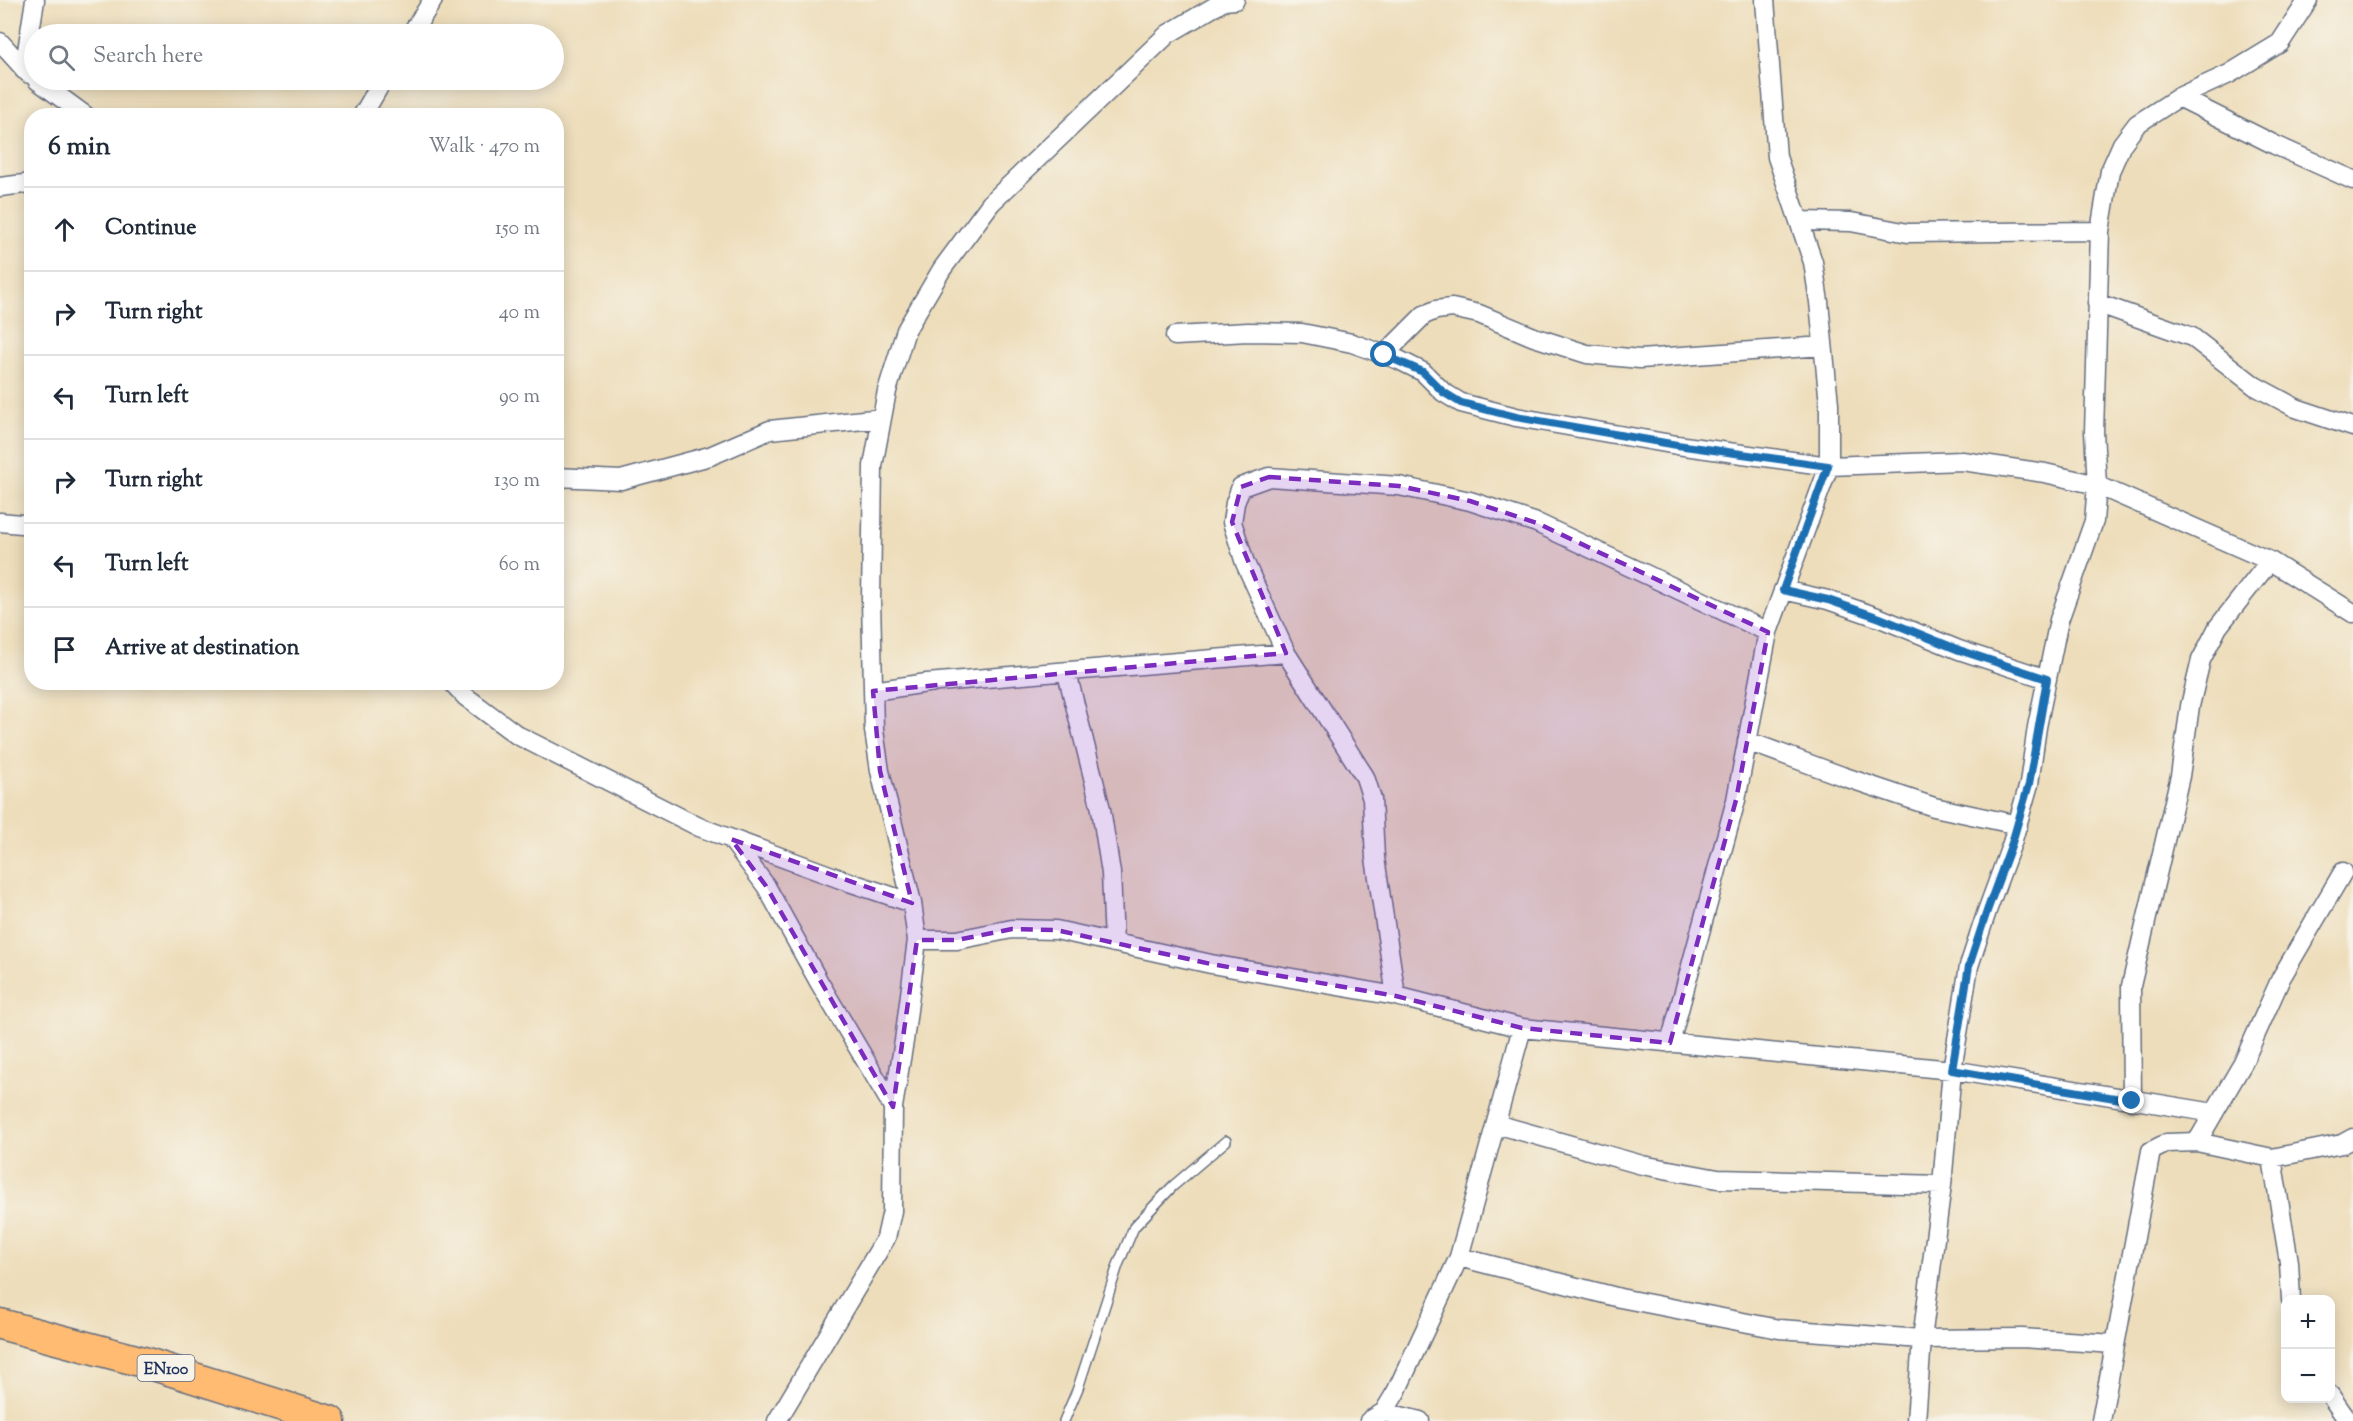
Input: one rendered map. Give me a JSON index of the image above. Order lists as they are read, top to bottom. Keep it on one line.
{"streets":{"main road":["EN100"]},"page":{"search":"Search here","heading":["6 min","Walk · 470 m"],"list":[["Continue","150 m"],["Turn right","40 m"],["Turn left","90 m"],["Turn right","130 m"],["Turn left","60 m"],"Arrive at destination"],"map_buttons":["+","−"]}}
